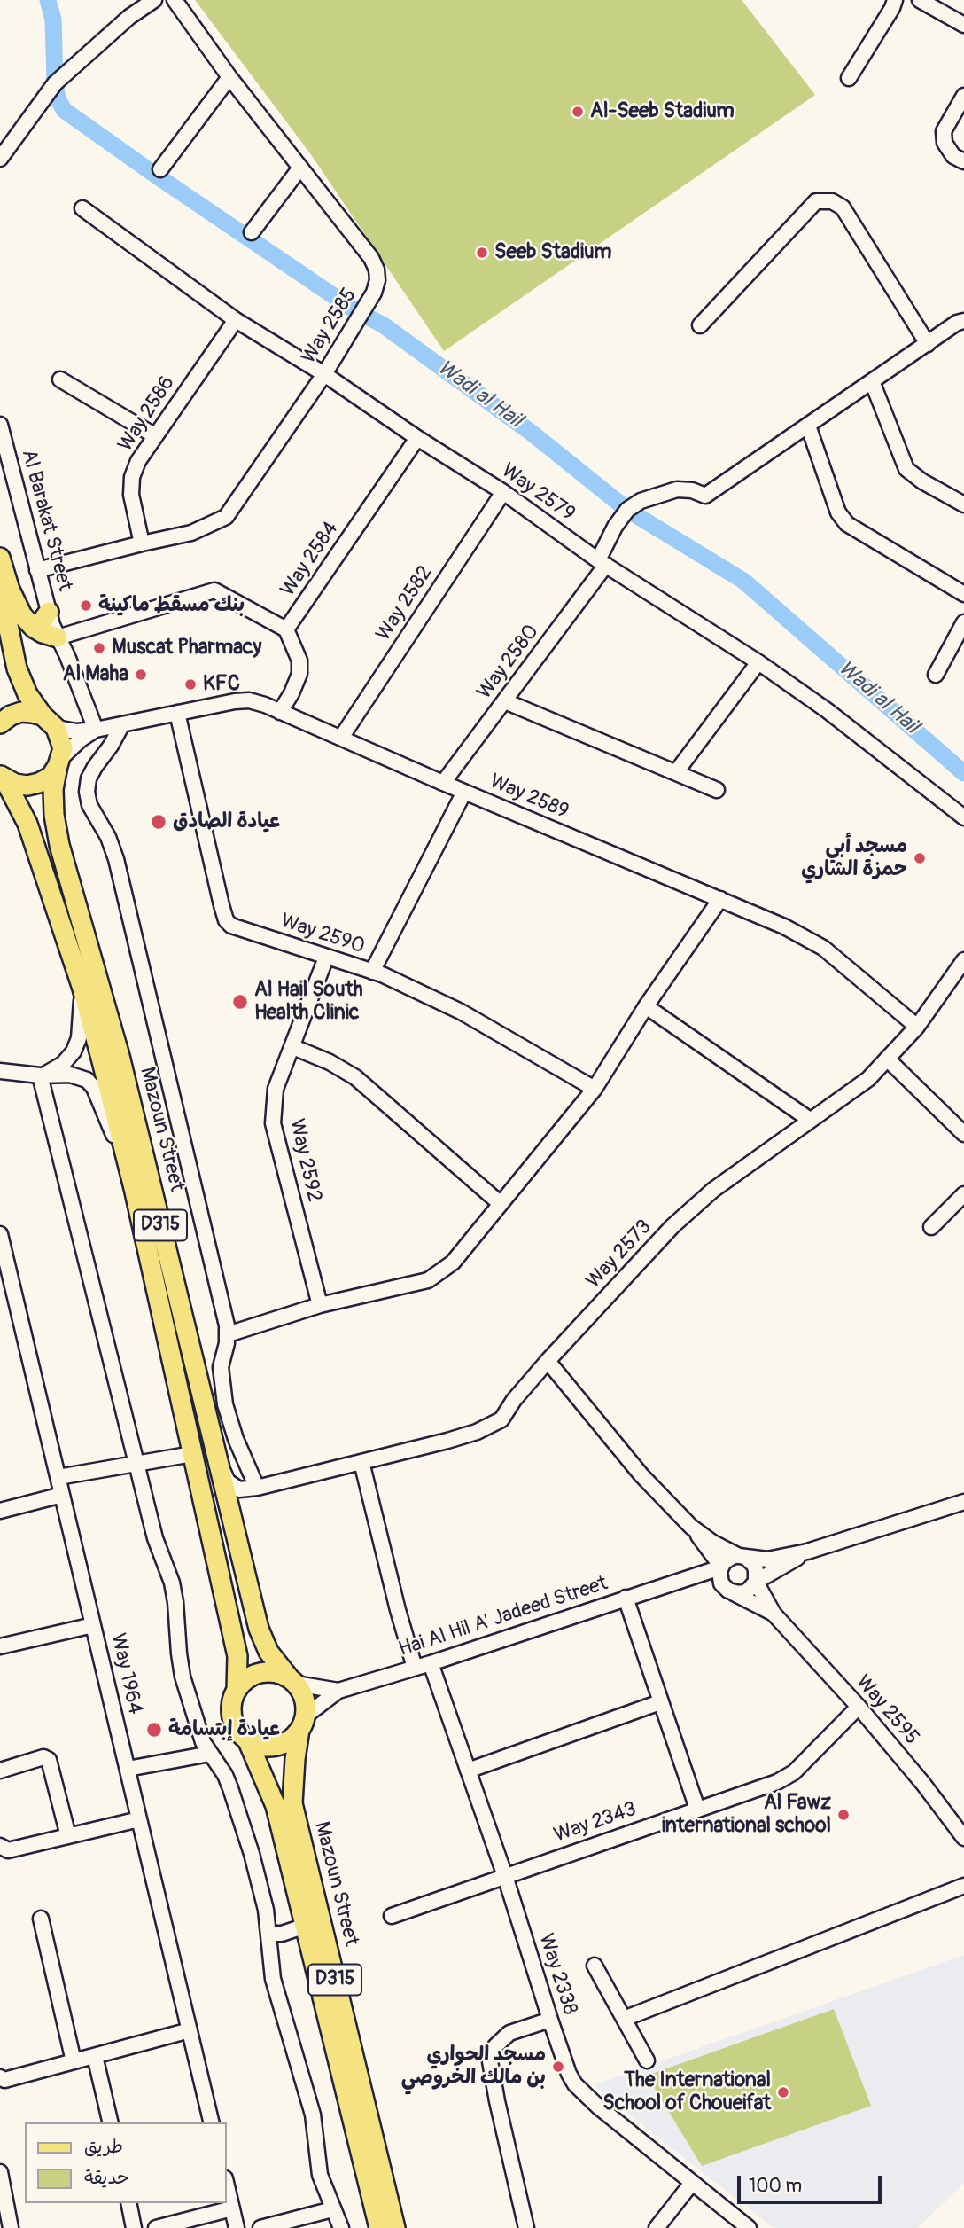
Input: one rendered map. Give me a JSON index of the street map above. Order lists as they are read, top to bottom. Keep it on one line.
{"streets":{"main road":["Mazoun Street","D315"],"street":["Way 2585","Way 2586","Way 2579","Al Barakat Street","Way 2584","Way 2582","Way 2580","Way 2589","Way 2590","Way 2592","Way 2573","Hai Al Hil A' Jadeed Street","Way 1964","Way 2595","Way 2343","Way 2338"]},"crossings":[["Way 2585","Way 2586"],["Way 2585","Way 2579"],["Way 2585","Al Barakat Street"],["Way 2586","Way 2579"],["Way 2579","Way 2584"],["Way 2579","Way 2582"],["Way 2579","Way 2580"],["Al Barakat Street","Way 2589"],["Way 2584","Way 2589"],["Way 2582","Way 2589"],["Way 2580","Way 2589"],["Way 2589","Way 2590"],["Way 2589","Mazoun Street"],["Way 2589","D315"],["Way 2589","Way 2573"],["Way 2590","Way 2592"],["Mazoun Street","D315"],["Mazoun Street","Hai Al Hil A' Jadeed Street"],["D315","Hai Al Hil A' Jadeed Street"],["Hai Al Hil A' Jadeed Street","Way 2595"],["Hai Al Hil A' Jadeed Street","Way 2338"],["Way 2595","Way 2343"],["Way 2343","Way 2338"]],"water":["Wadi al Hail"],"places":["Al-Seeb Stadium","Seeb Stadium","بنك مسقط ماكينة","Muscat Pharmacy","Al Maha","KFC","عيادة الصادق","مسجد أبي حمزة الشاري","Al Hail South Health Clinic","عيادة إبتسامة","Al Fawz international school","مسجد الحواري بن مالك الخروصي","The International School of Choueifat"],"legend":["طريق","حديقة"],"scale_bar":"100 m"}
